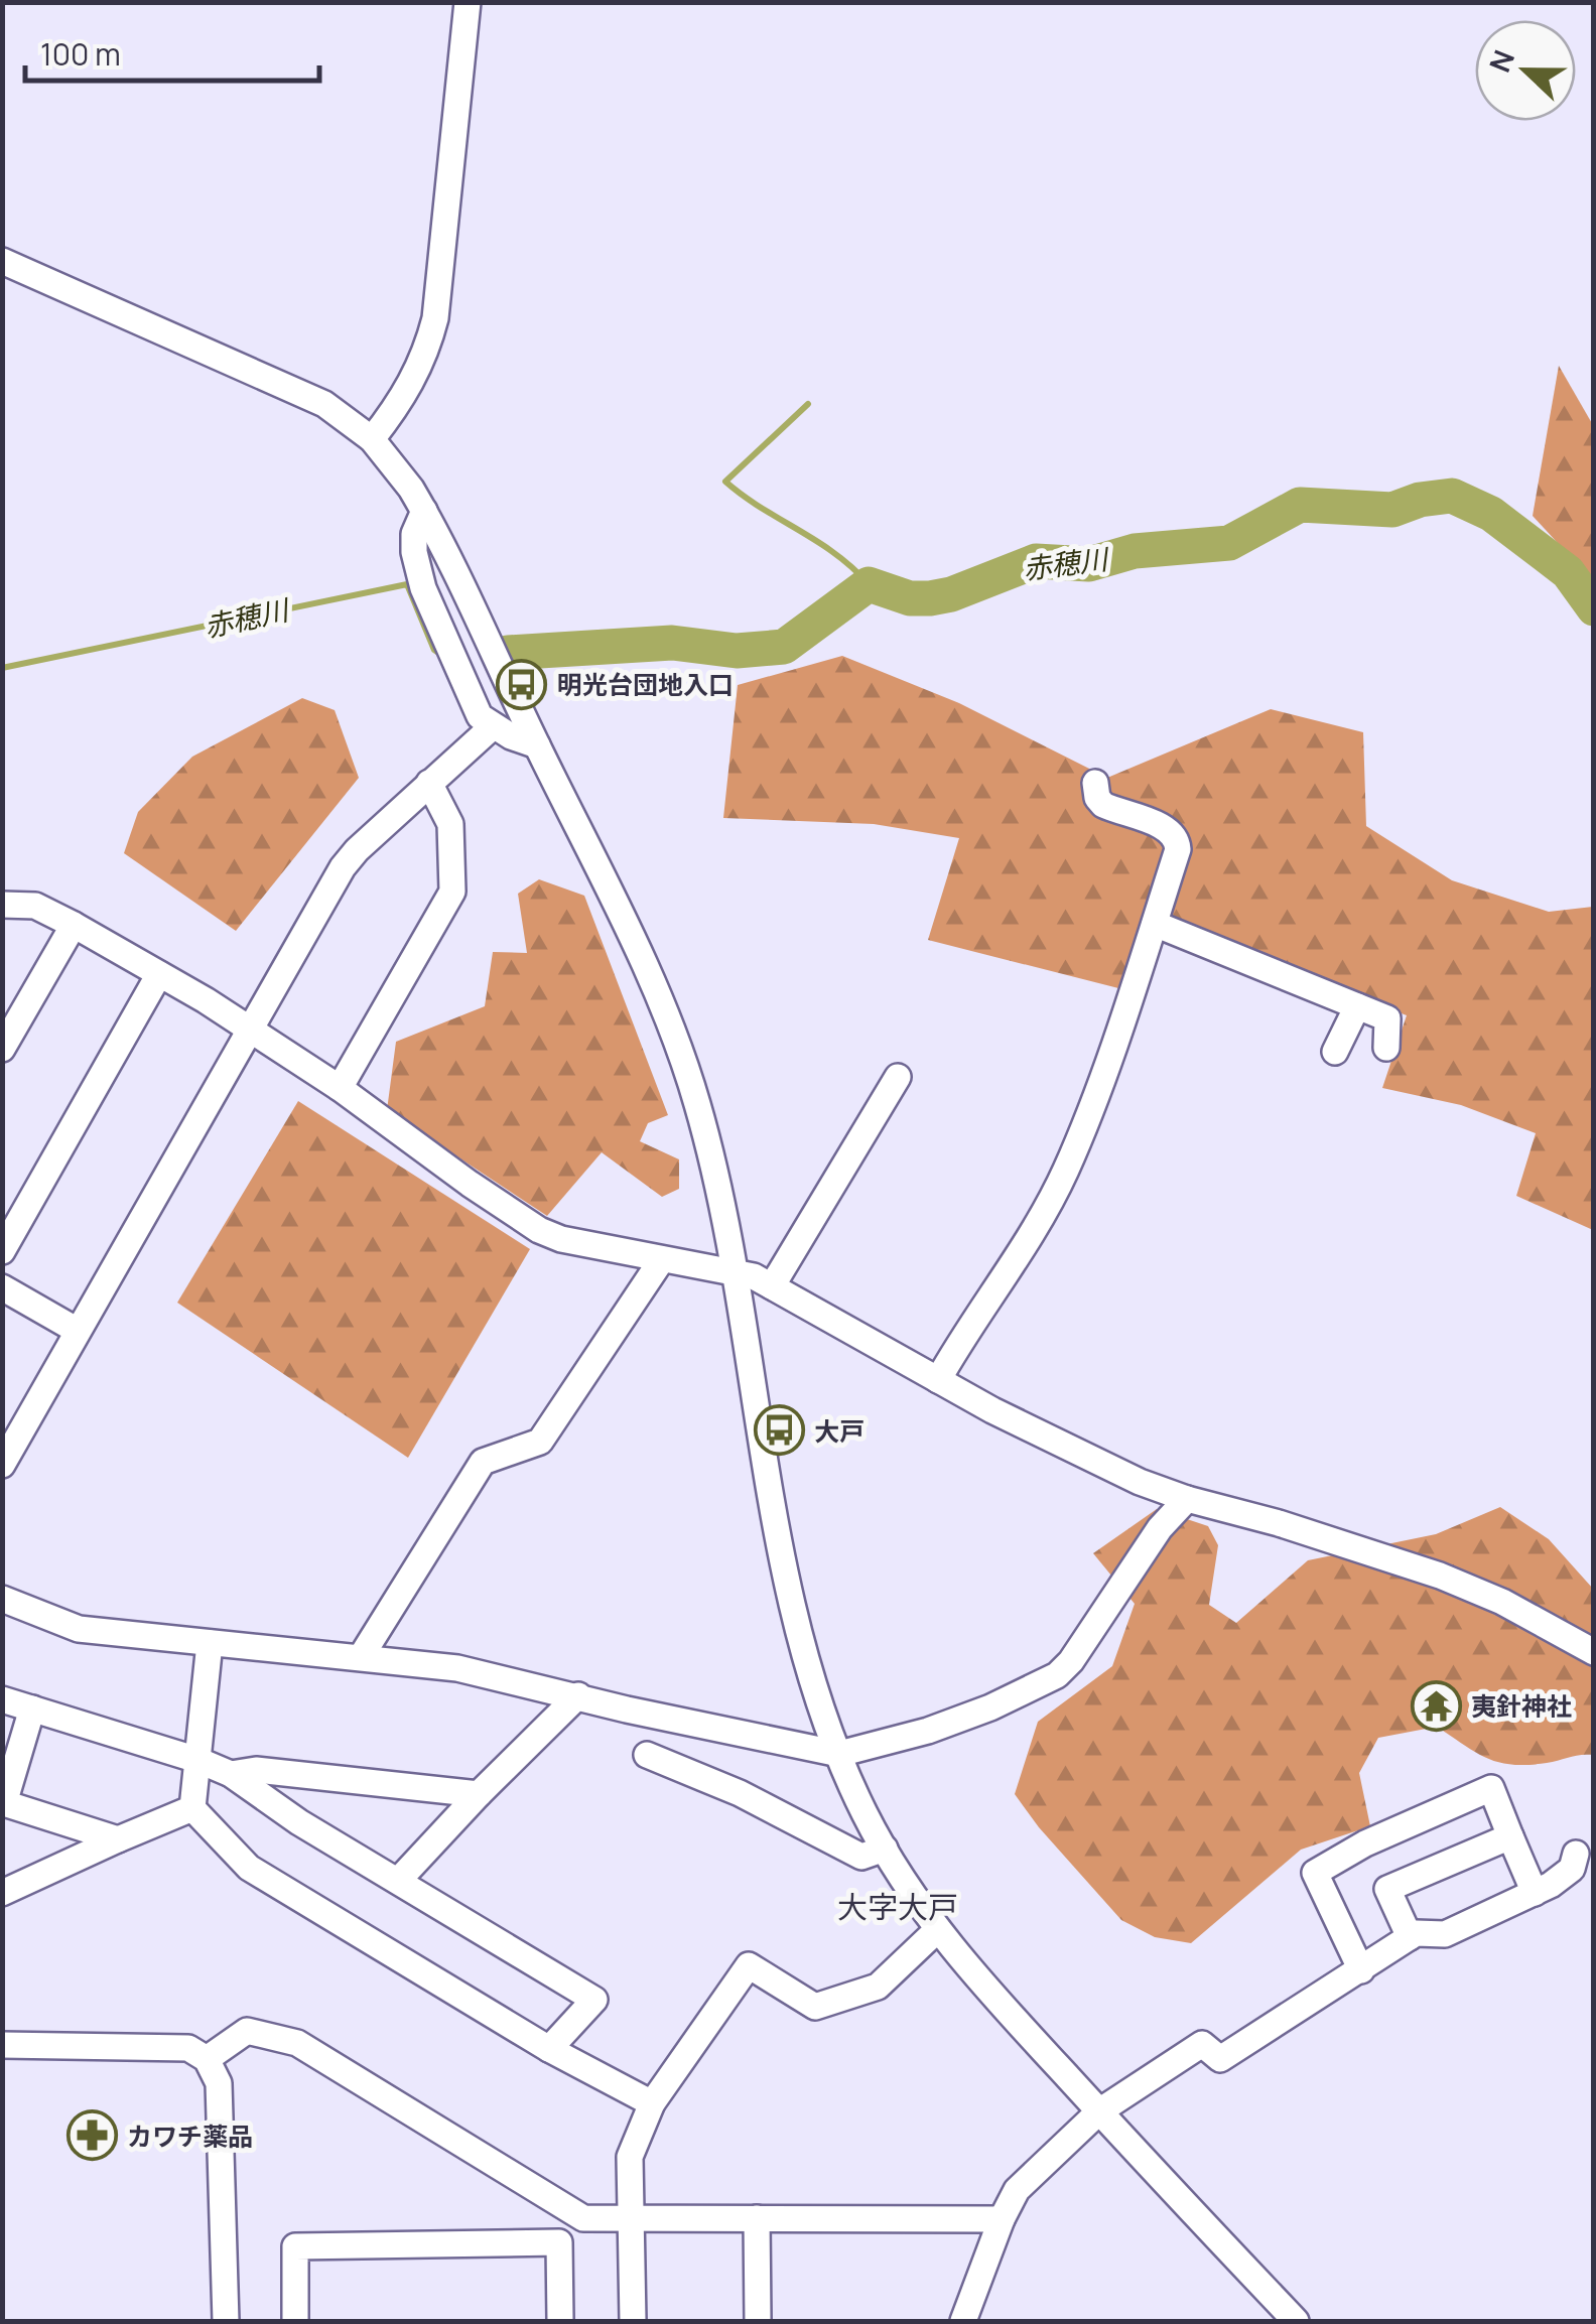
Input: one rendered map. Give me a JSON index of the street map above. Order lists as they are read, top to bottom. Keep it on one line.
{"districts":["大字大戸"],"water":["赤穂川"],"places":{"bus stop":["明光台団地入口","大戸"],"temple":["夷針神社"],"pharmacy":["カワチ薬品"]},"scale_bar":"100 m","north":"left"}
